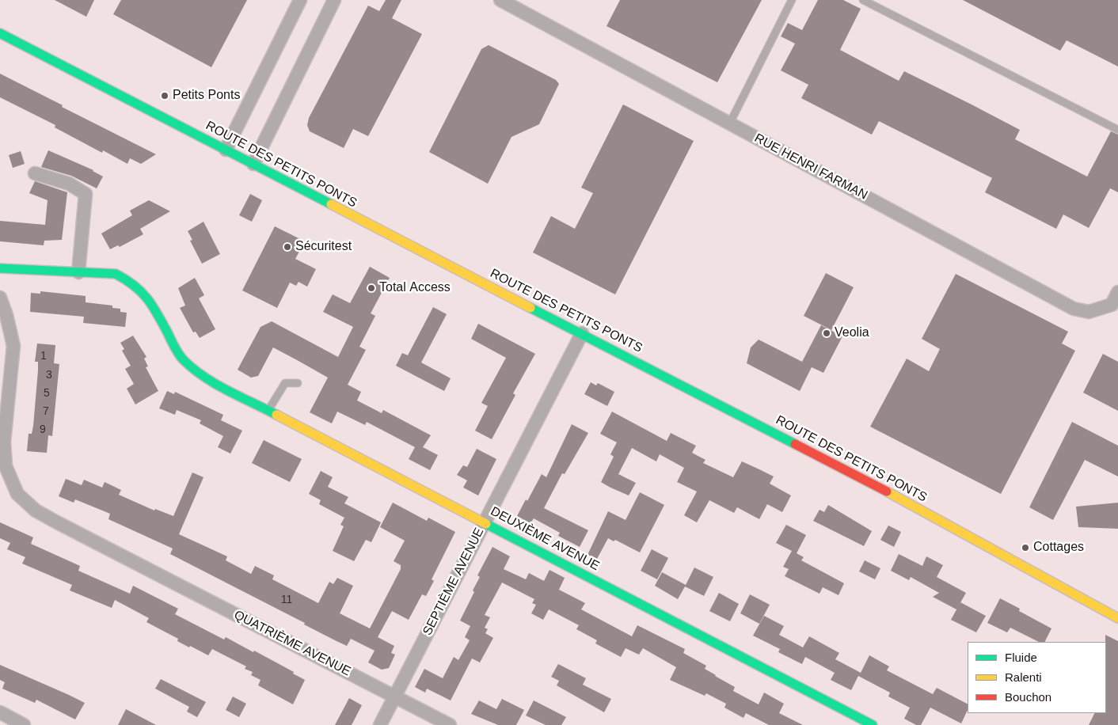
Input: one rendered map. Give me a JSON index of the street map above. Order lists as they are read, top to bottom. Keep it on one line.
{"streets":{"main road":["ROUTE DES PETITS PONTS","DEUXIÈME AVENUE"],"street":["RUE HENRI FARMAN","SEPTIÈME AVENUE","QUATRIÈME AVENUE"]},"crossings":[["ROUTE DES PETITS PONTS","SEPTIÈME AVENUE"],["DEUXIÈME AVENUE","SEPTIÈME AVENUE"],["SEPTIÈME AVENUE","QUATRIÈME AVENUE"]],"places":["Petits Ponts","Sécuritest","Total Access","Veolia","Cottages"],"house_numbers":["1","3","5","7","9","11"],"legend":["Fluide","Ralenti","Bouchon"]}
